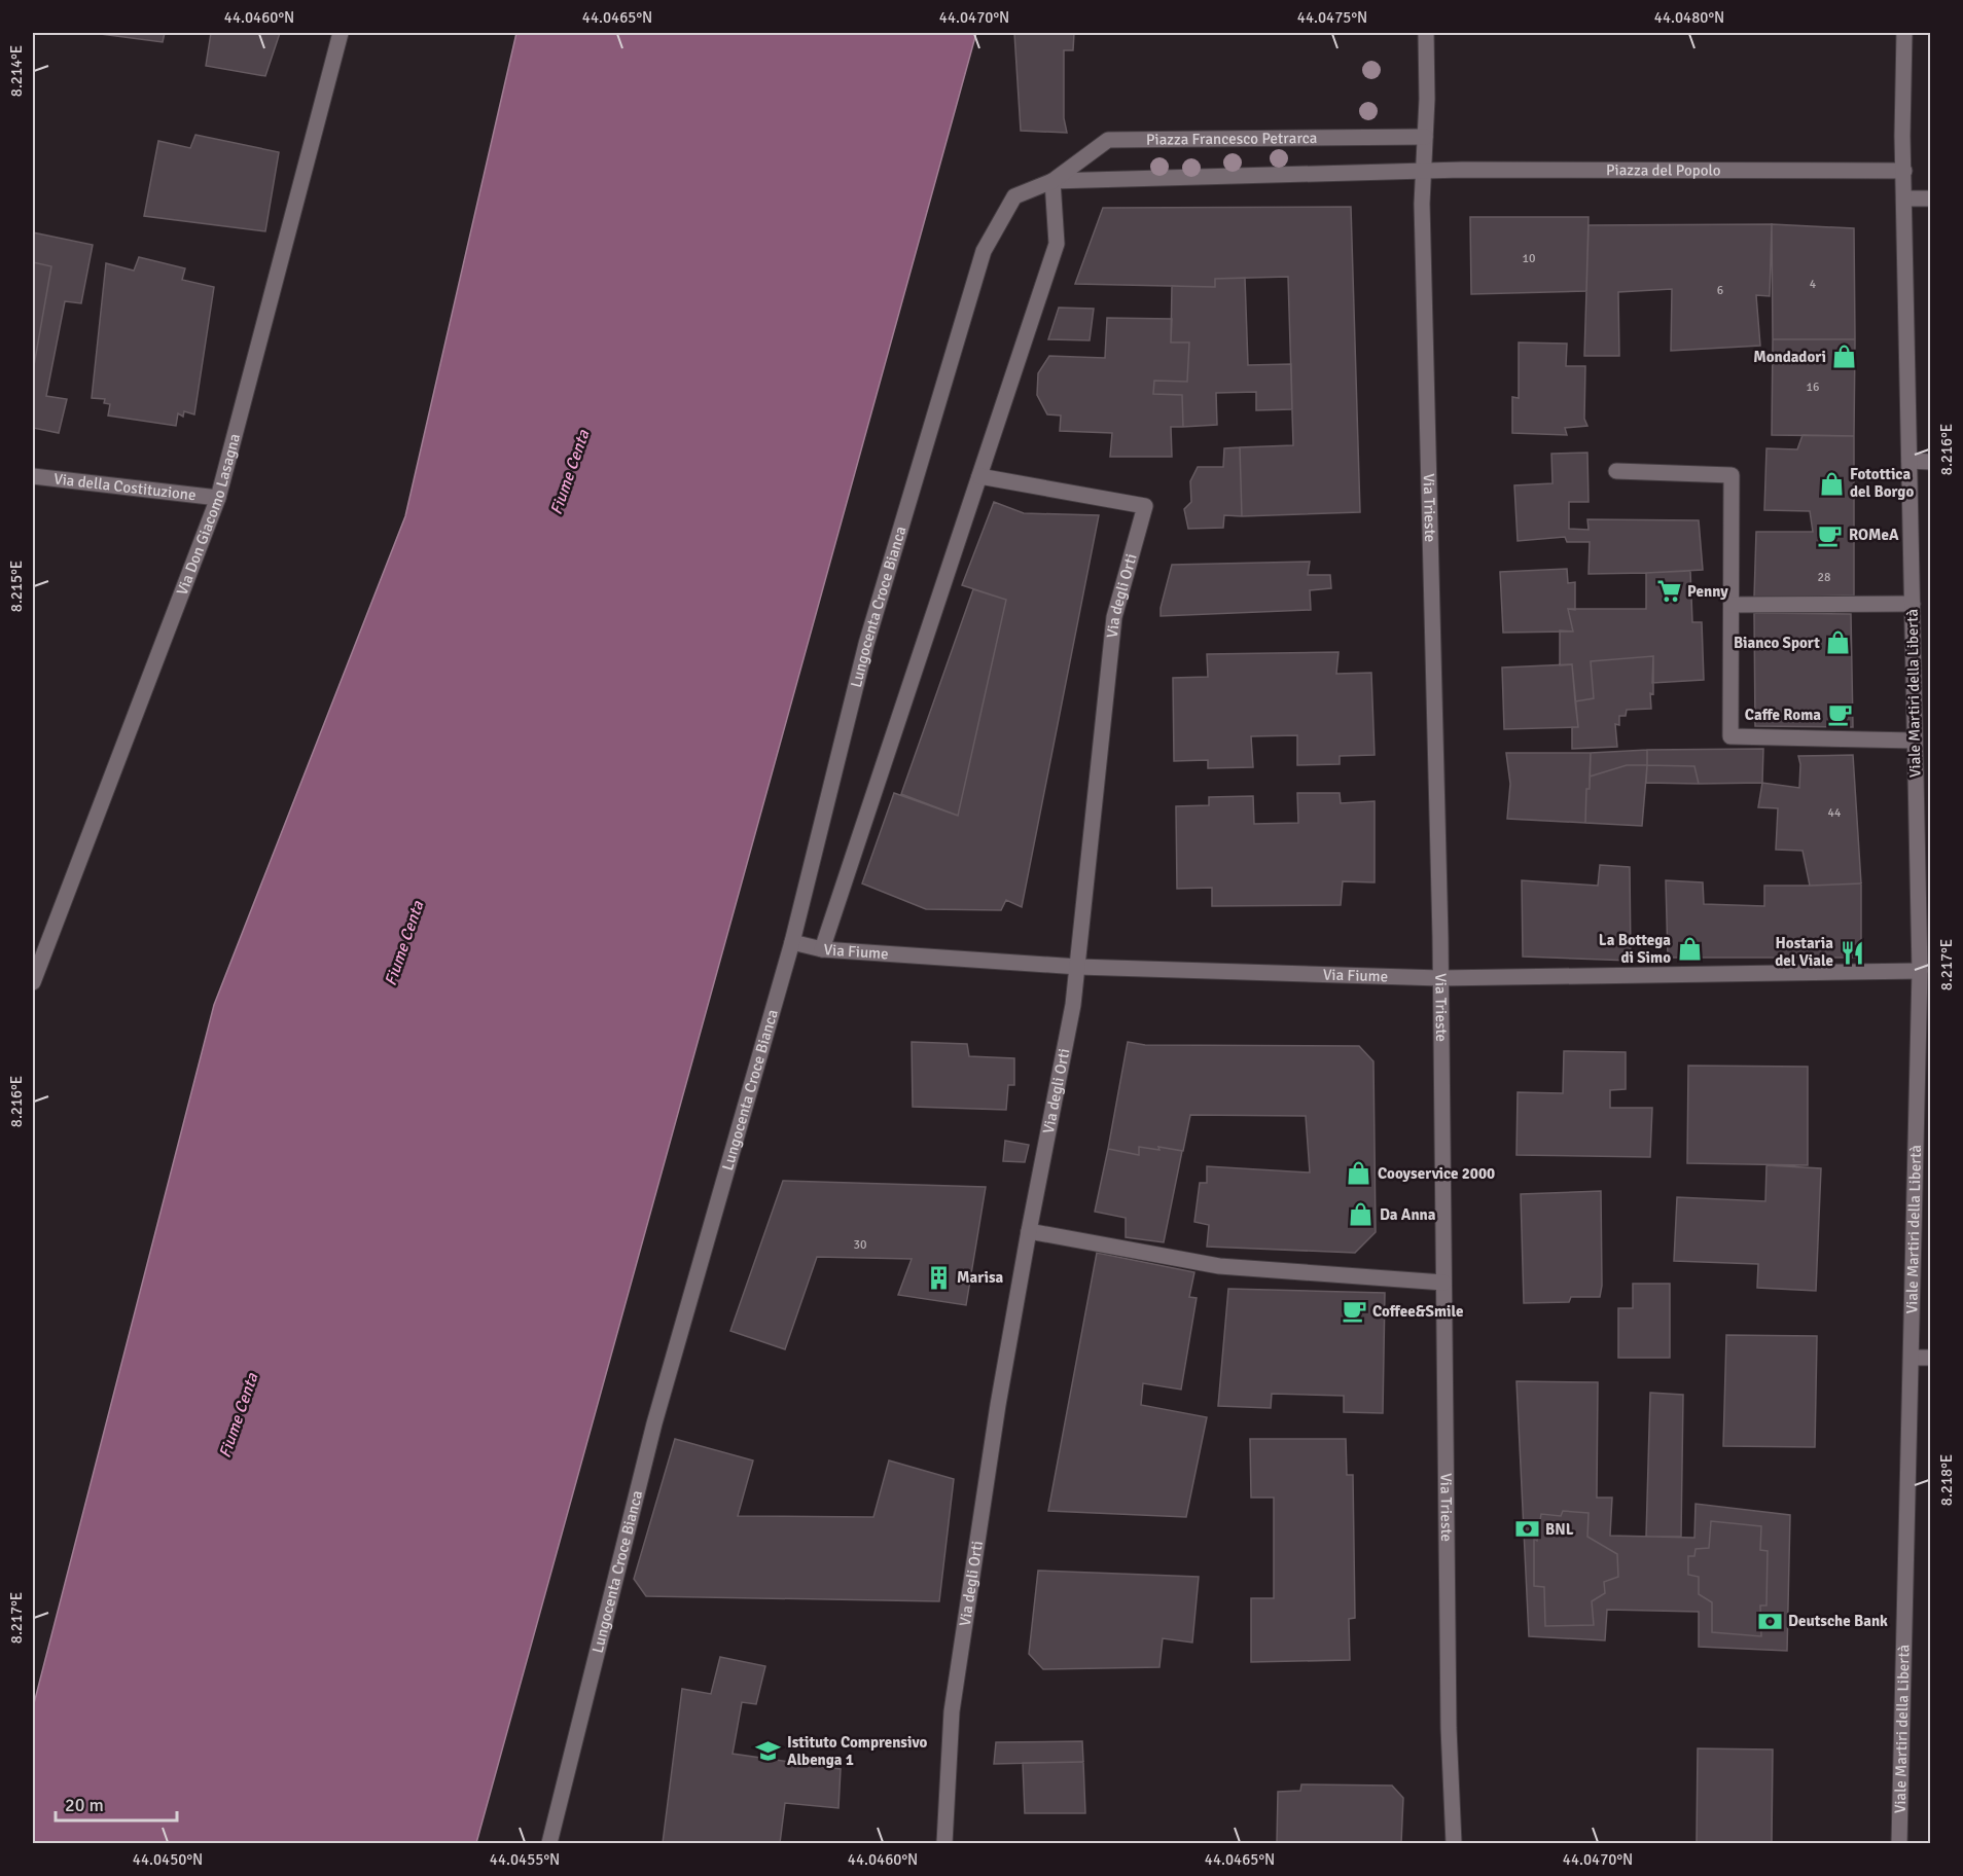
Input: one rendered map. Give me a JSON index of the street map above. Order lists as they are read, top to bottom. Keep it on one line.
{"streets":{"street":["Piazza Francesco Petrarca","Piazza del Popolo","Via della Costituzione","Via Trieste","Via Don Giacomo Lasagna","Via degli Orti","Lungocenta Croce Bianca","Viale Martiri della Libertà","Via Fiume"]},"crossings":[["Piazza Francesco Petrarca","Piazza del Popolo"],["Piazza Francesco Petrarca","Lungocenta Croce Bianca"],["Piazza del Popolo","Via Trieste"],["Piazza del Popolo","Lungocenta Croce Bianca"],["Piazza del Popolo","Viale Martiri della Libertà"],["Via della Costituzione","Via Don Giacomo Lasagna"],["Via Trieste","Via Fiume"],["Via degli Orti","Via Fiume"],["Lungocenta Croce Bianca","Via Fiume"],["Viale Martiri della Libertà","Via Fiume"]],"water":["Fiume Centa"],"places":{"shop":["Mondadori","Fotottica del Borgo","Bianco Sport","La Bottega di Simo","Cooyservice 2000","Da Anna"],"cafe":["ROMeA","Caffe Roma","Coffee&Smile"],"supermarket":["Penny"],"restaurant":["Hostaria del Viale"],"building":["Marisa"],"bank":["BNL","Deutsche Bank"],"school or university":["Istituto Comprensivo Albenga 1"]},"house_numbers":["10","4","6","16","28","44","30"],"scale_bar":"20 m","coordinates":["44.0460°N","44.0465°N","44.0470°N","44.0475°N","44.0480°N","8.214°E","8.216°E","8.215°E","8.217°E","8.218°E","44.0450°N","44.0455°N"]}
